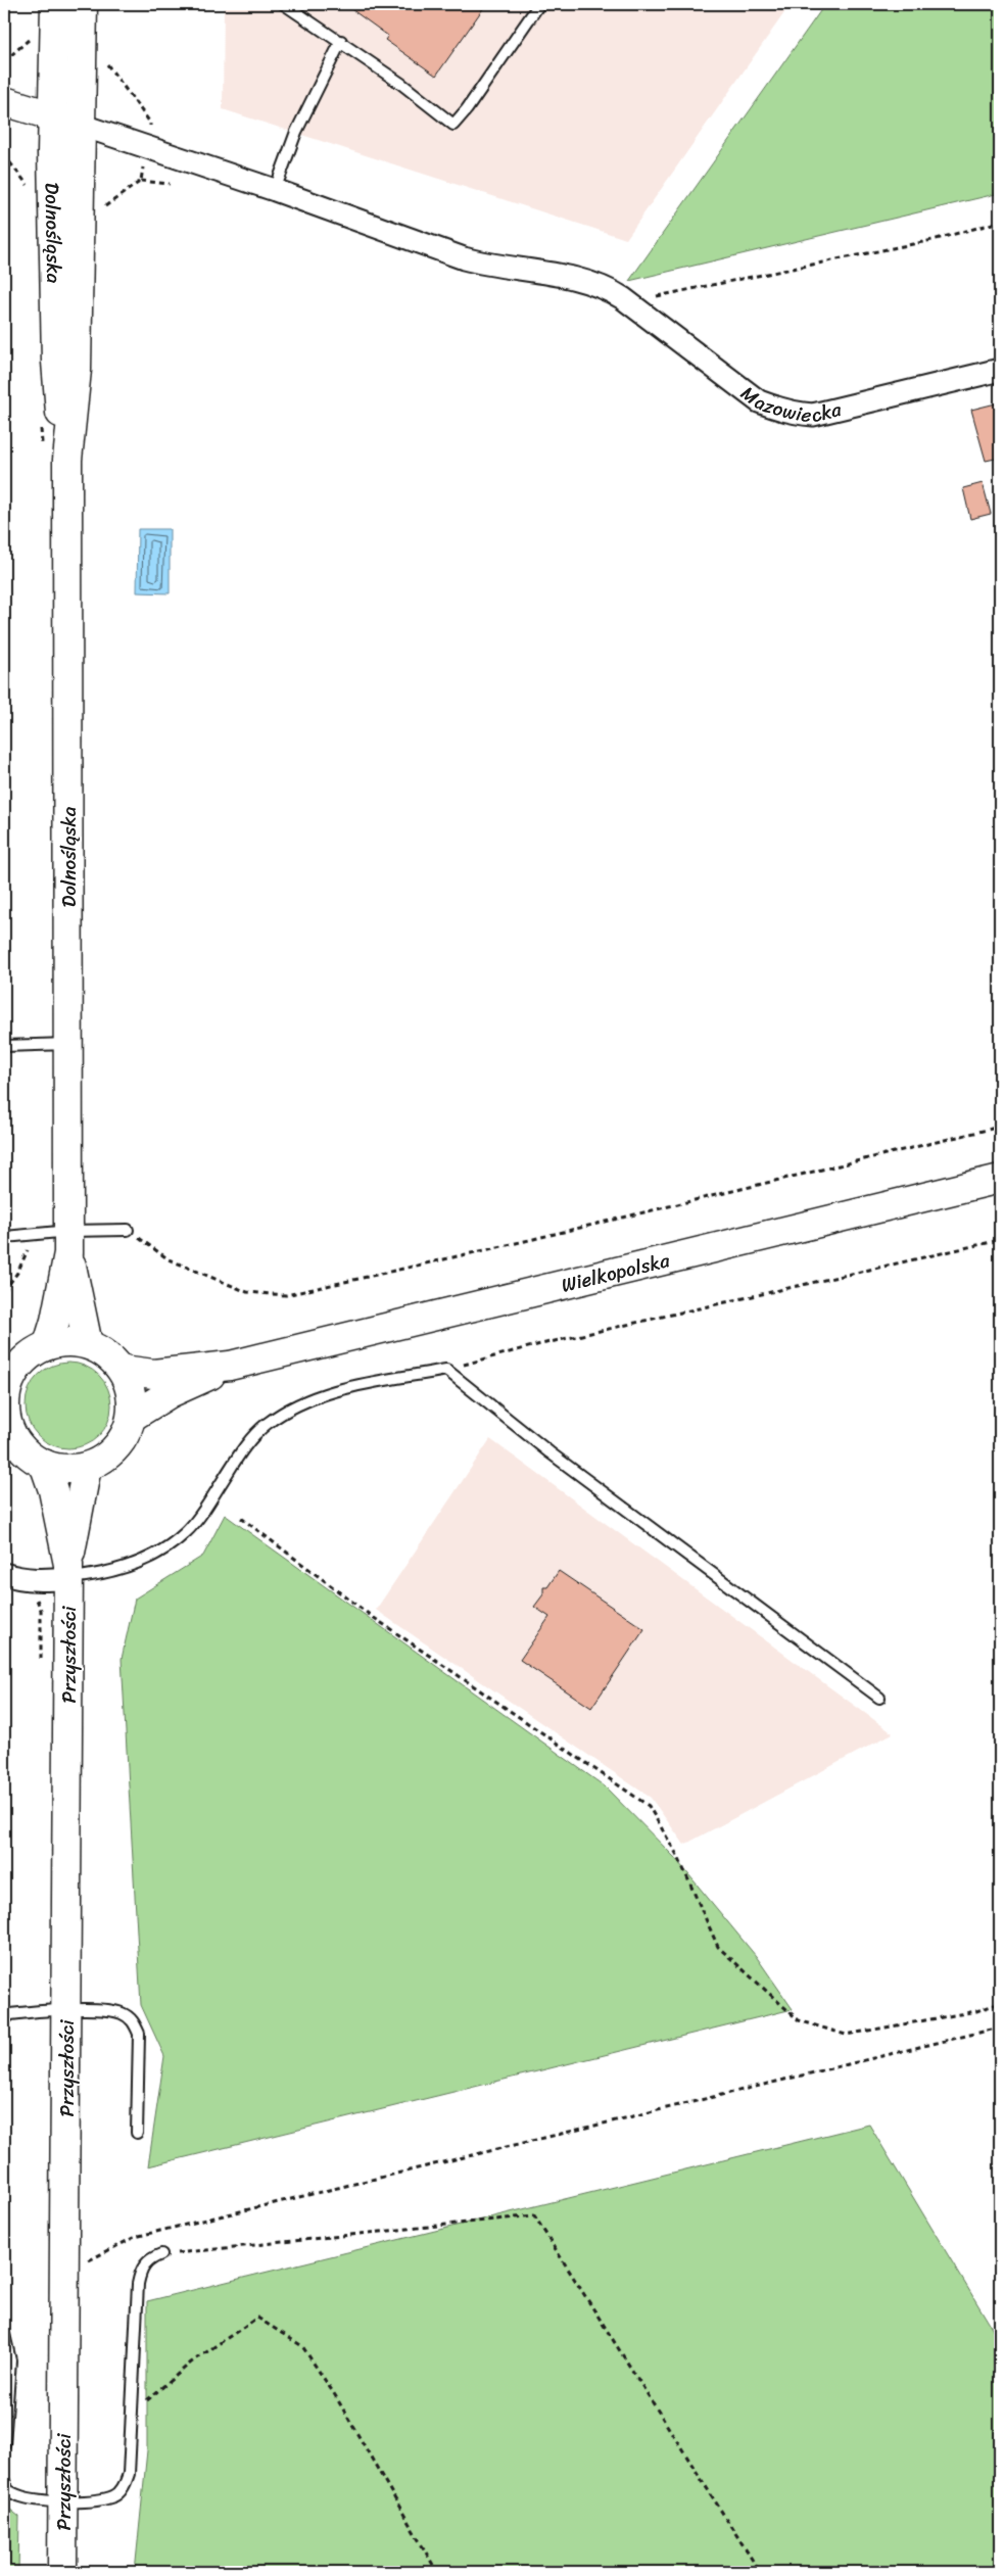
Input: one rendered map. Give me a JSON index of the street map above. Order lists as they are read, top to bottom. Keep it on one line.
{"streets":{"main road":["Dolnośląska","Wielkopolska","Przyszłości"],"street":["Mazowiecka"]},"crossings":[["Dolnośląska","Mazowiecka"],["Dolnośląska","Wielkopolska"],["Dolnośląska","Przyszłości"],["Wielkopolska","Przyszłości"]]}
